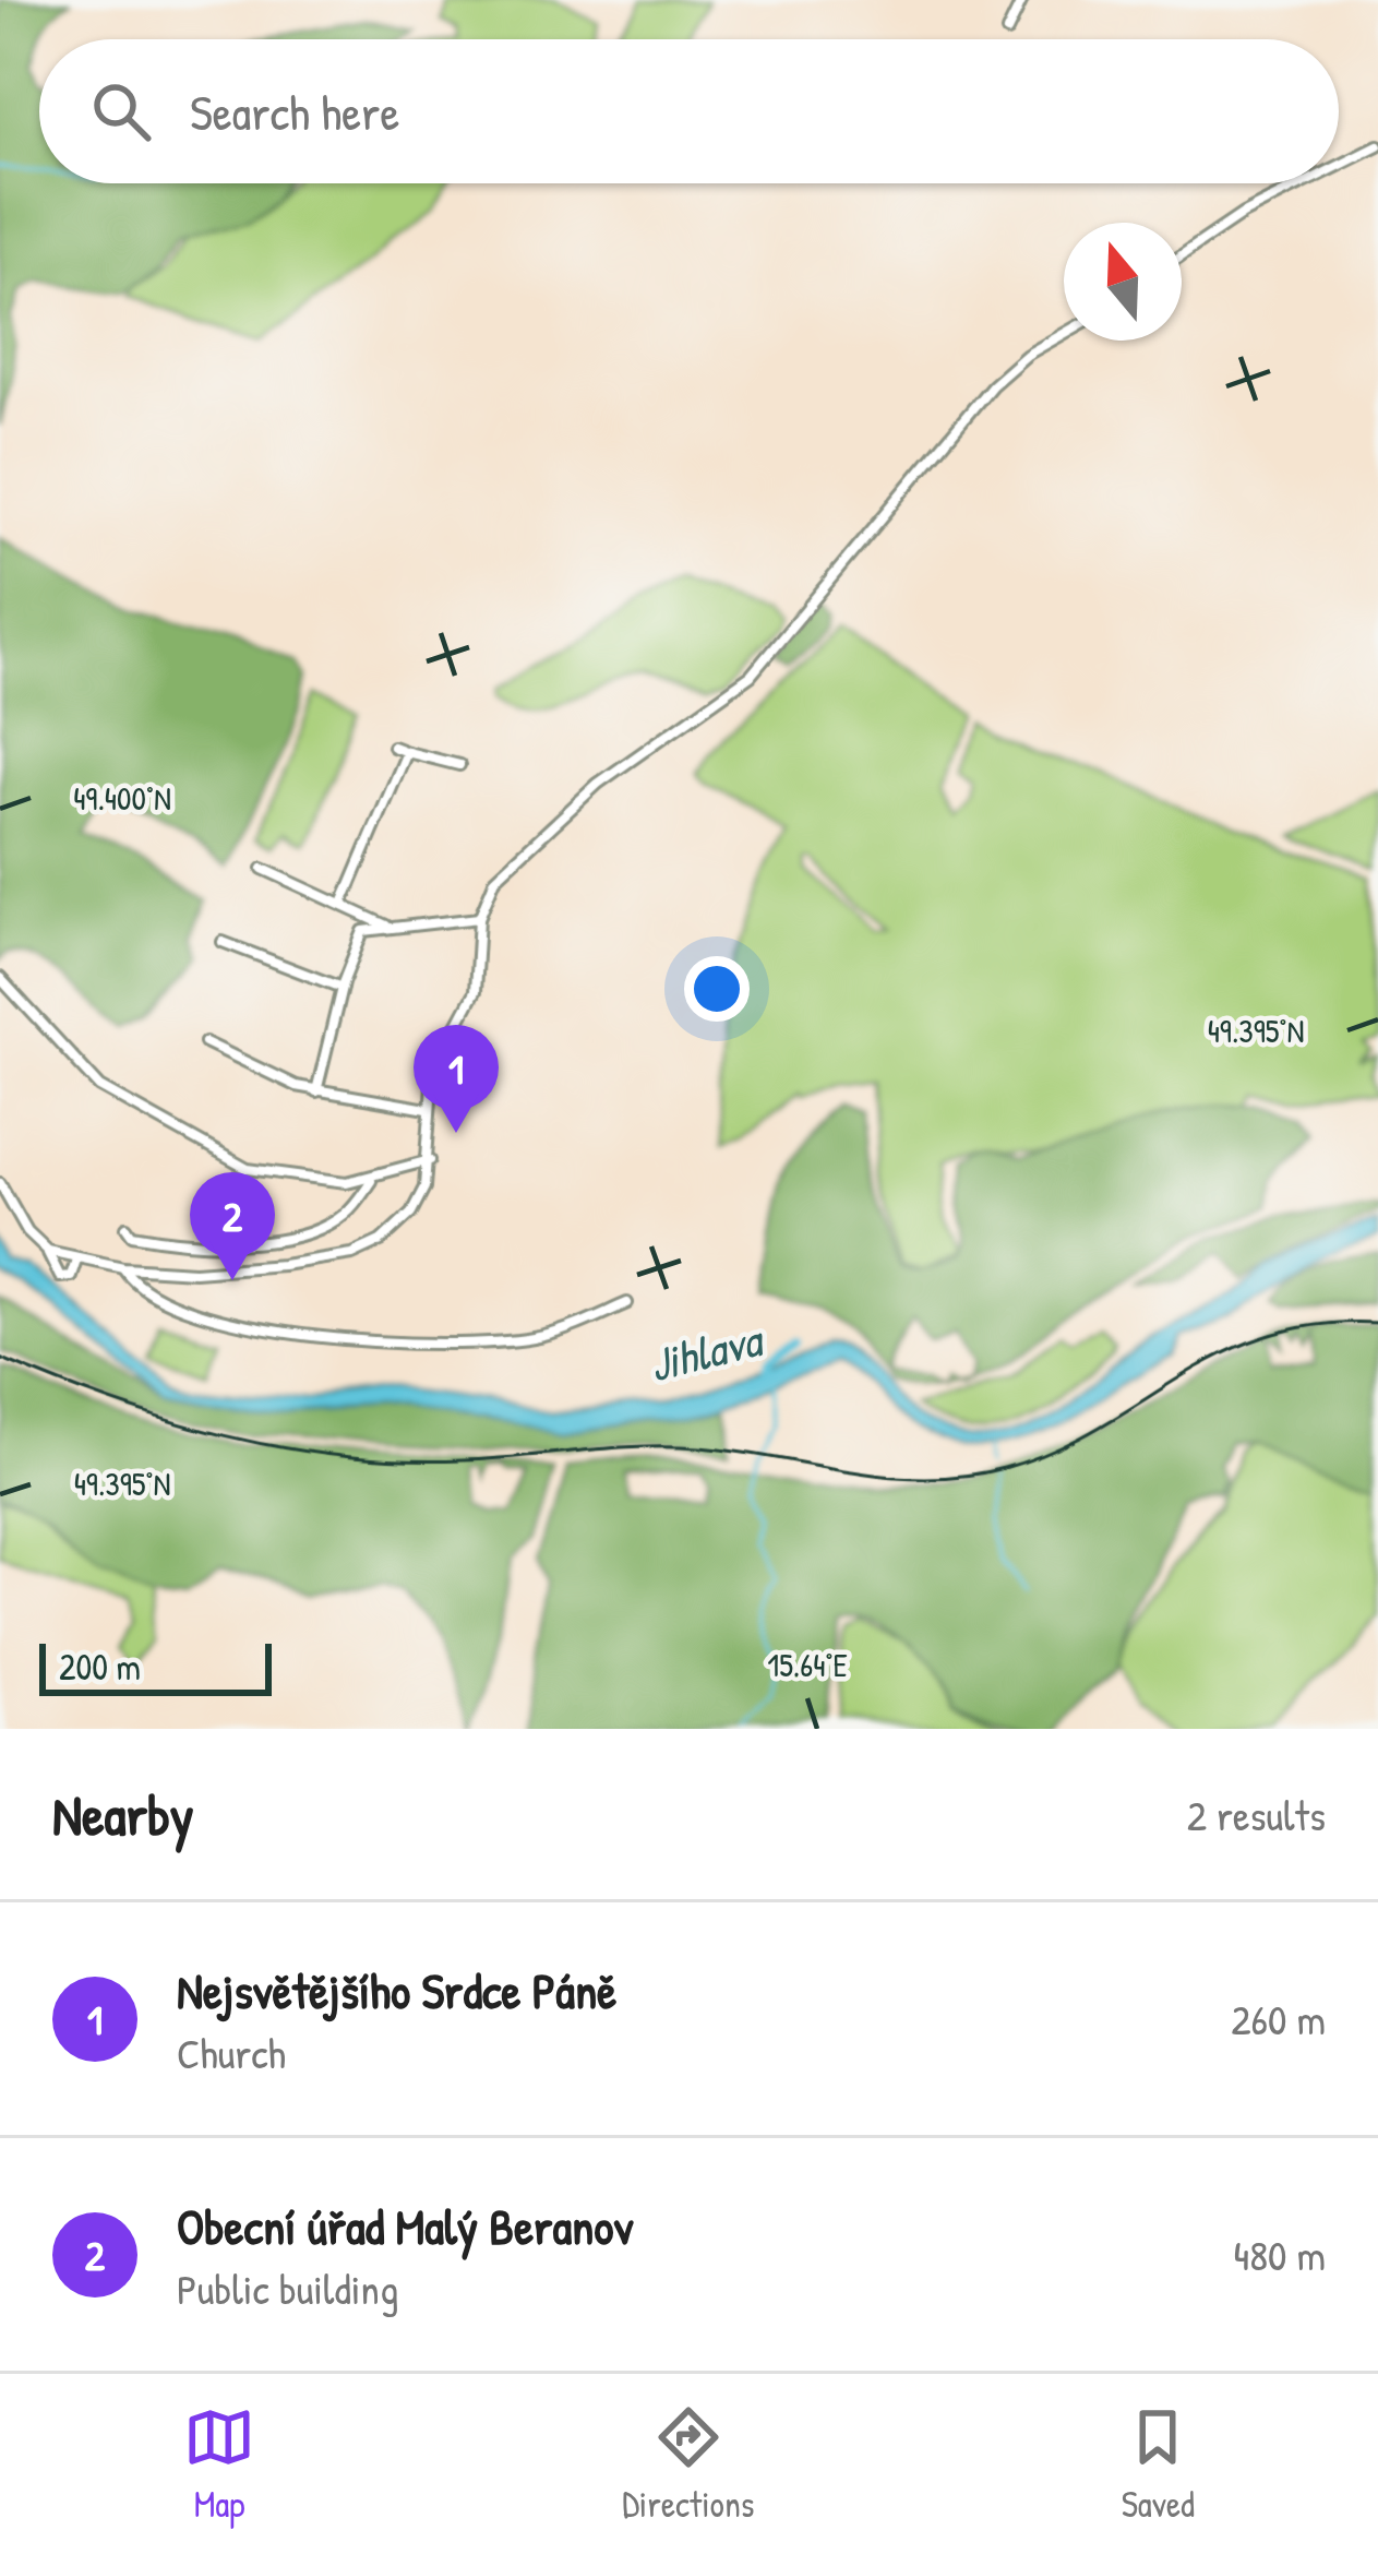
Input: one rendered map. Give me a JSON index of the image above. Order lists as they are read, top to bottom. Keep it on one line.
{"water":["Jihlava"],"scale_bar":"200 m","north":"top","page":{"search":"Search here","pins":["1","2"],"scale":"200 m","heading":["Nearby","2 results"],"list":[{"mark":"1","name":"Nejsvětějšího Srdce Páně","note":"Church","value":"260 m"},{"mark":"2","name":"Obecní úřad Malý Beranov","note":"Public building","value":"480 m"}],"nav":["Map","Directions","Saved"]},"coordinates":["49.400°N","49.395°N","15.64°E"]}
